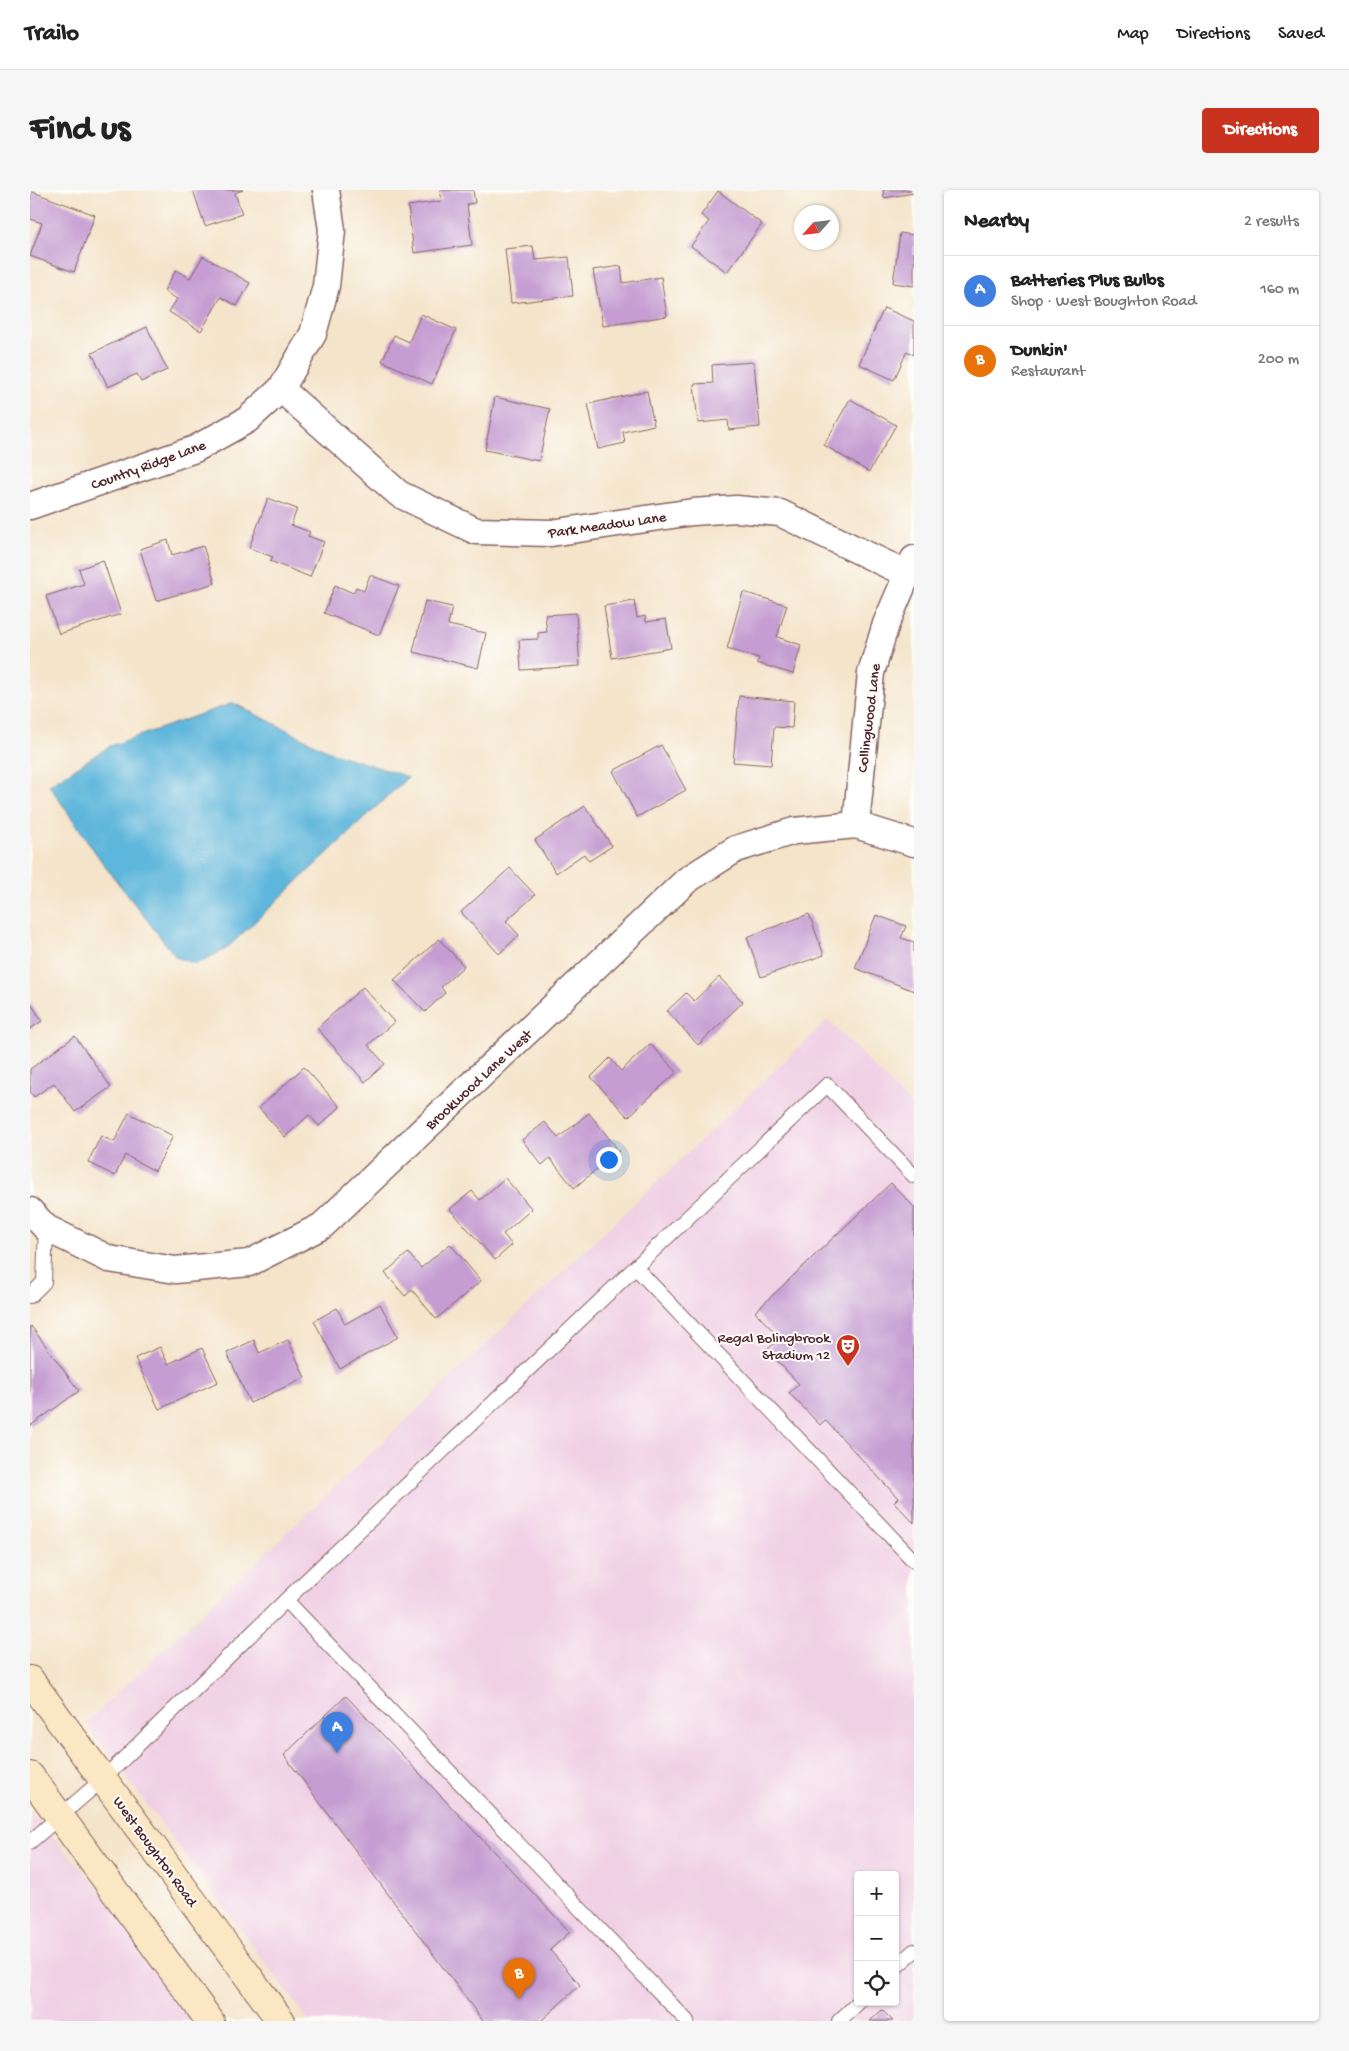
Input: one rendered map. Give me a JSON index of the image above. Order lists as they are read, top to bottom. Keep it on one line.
{"streets":{"main road":["West Boughton Road"],"street":["Country Ridge Lane","Park Meadow Lane","Collingwood Lane","Brookwood Lane West"]},"crossings":[["Country Ridge Lane","Park Meadow Lane"],["Park Meadow Lane","Collingwood Lane"],["Collingwood Lane","Brookwood Lane West"]],"places":{"theatre":["Regal Bolingbrook Stadium 12"]},"north":"bottom left","page":{"header":"Trailo","nav":["Map","Directions","Saved"],"buttons":"Directions","title":"Find us","heading":["Nearby","2 results"],"list":[{"mark":"A","name":"Batteries Plus Bulbs","note":"Shop · West Boughton Road","value":"160 m"},{"mark":"B","name":"Dunkin'","note":"Restaurant","value":"200 m"}],"pins":["A","B"],"map_buttons":["+","−"]}}
